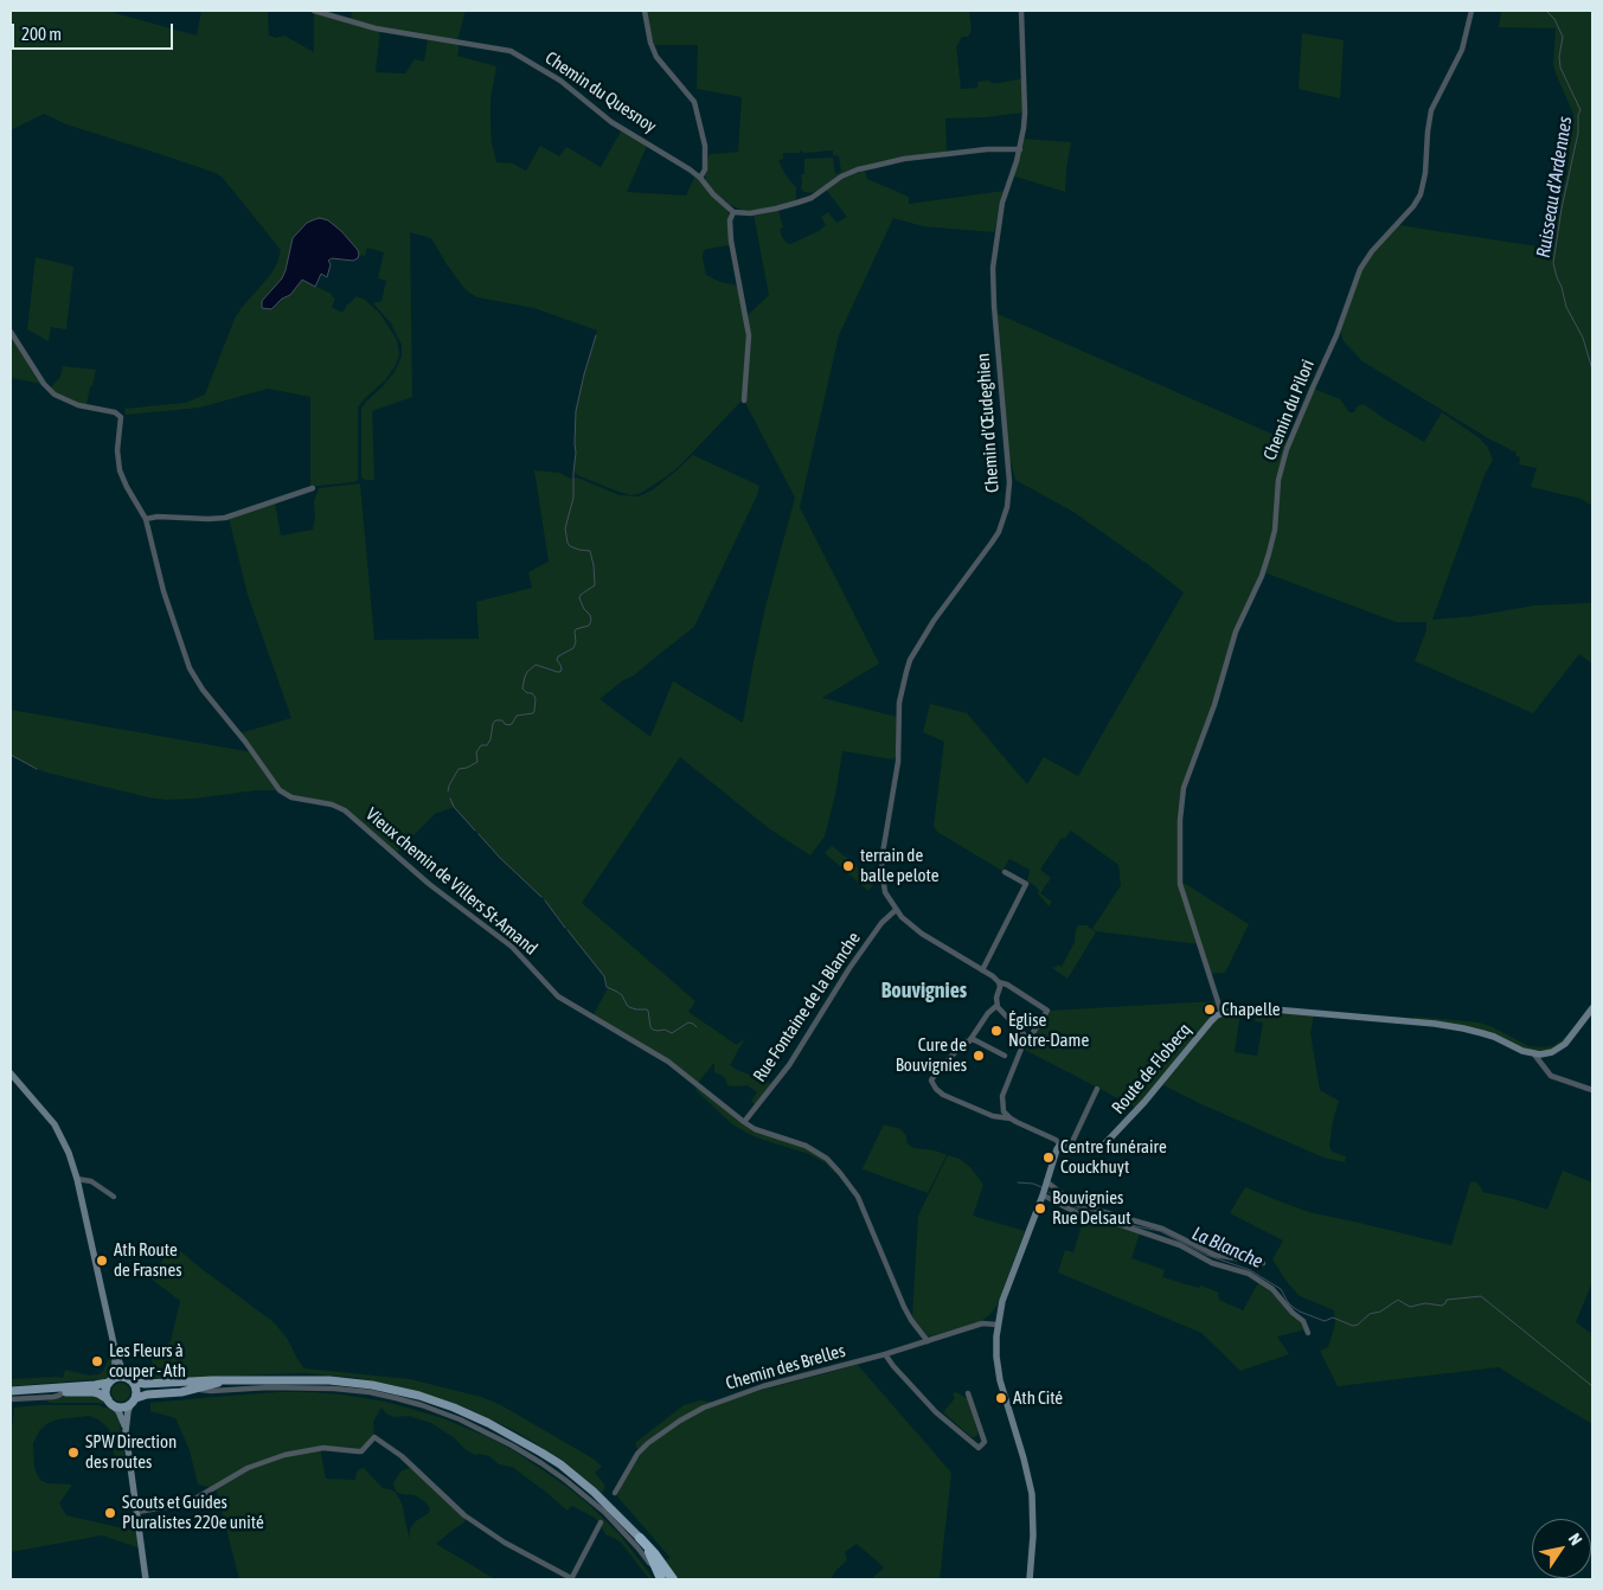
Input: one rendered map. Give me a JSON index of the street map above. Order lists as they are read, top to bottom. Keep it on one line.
{"streets":{"street":["Chemin du Quesnoy","Chemin du Pilori","Chemin d'Œudeghien","Vieux chemin de Villers St-Amand","Rue Fontaine de la Blanche","Route de Flobecq","Chemin des Brelles"]},"crossings":[["Chemin du Pilori","Route de Flobecq"],["Chemin d'Œudeghien","Rue Fontaine de la Blanche"],["Vieux chemin de Villers St-Amand","Rue Fontaine de la Blanche"],["Vieux chemin de Villers St-Amand","Chemin des Brelles"]],"districts":["Bouvignies"],"water":["Ruisseau d'Ardennes","La Blanche"],"places":["terrain de balle pelote","Chapelle","Église Notre-Dame","Cure de Bouvignies","Centre funéraire Couckhuyt","Bouvignies Rue Delsaut","Ath Route de Frasnes","Les Fleurs à couper - Ath","Ath Cité","SPW Direction des routes","Scouts et Guides Pluralistes 220e unité"],"scale_bar":"200 m","north":"top right"}
